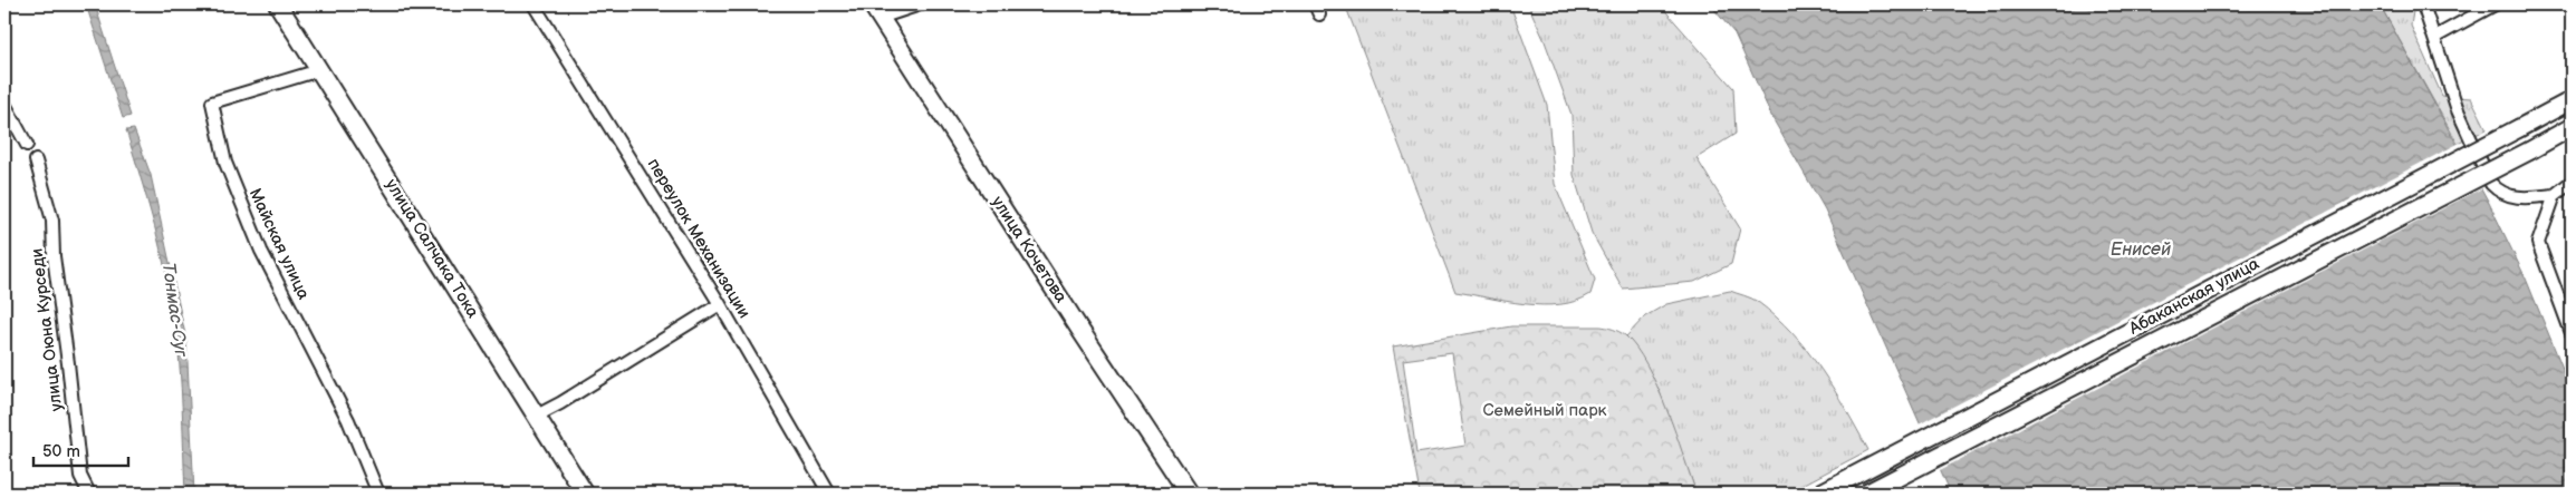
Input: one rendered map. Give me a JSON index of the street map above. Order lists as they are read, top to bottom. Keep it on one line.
{"streets":{"main road":["улица Салчака Тока","улица Кочетова","Абаканская улица"],"street":["переулок Механизации","Майская улица","улица Оюна Курседи"]},"crossings":[["Майская улица","улица Салчака Тока"]],"water":["Енисей","Тонмас-Суг"],"parks":["Семейный парк"],"scale_bar":"50 m"}
